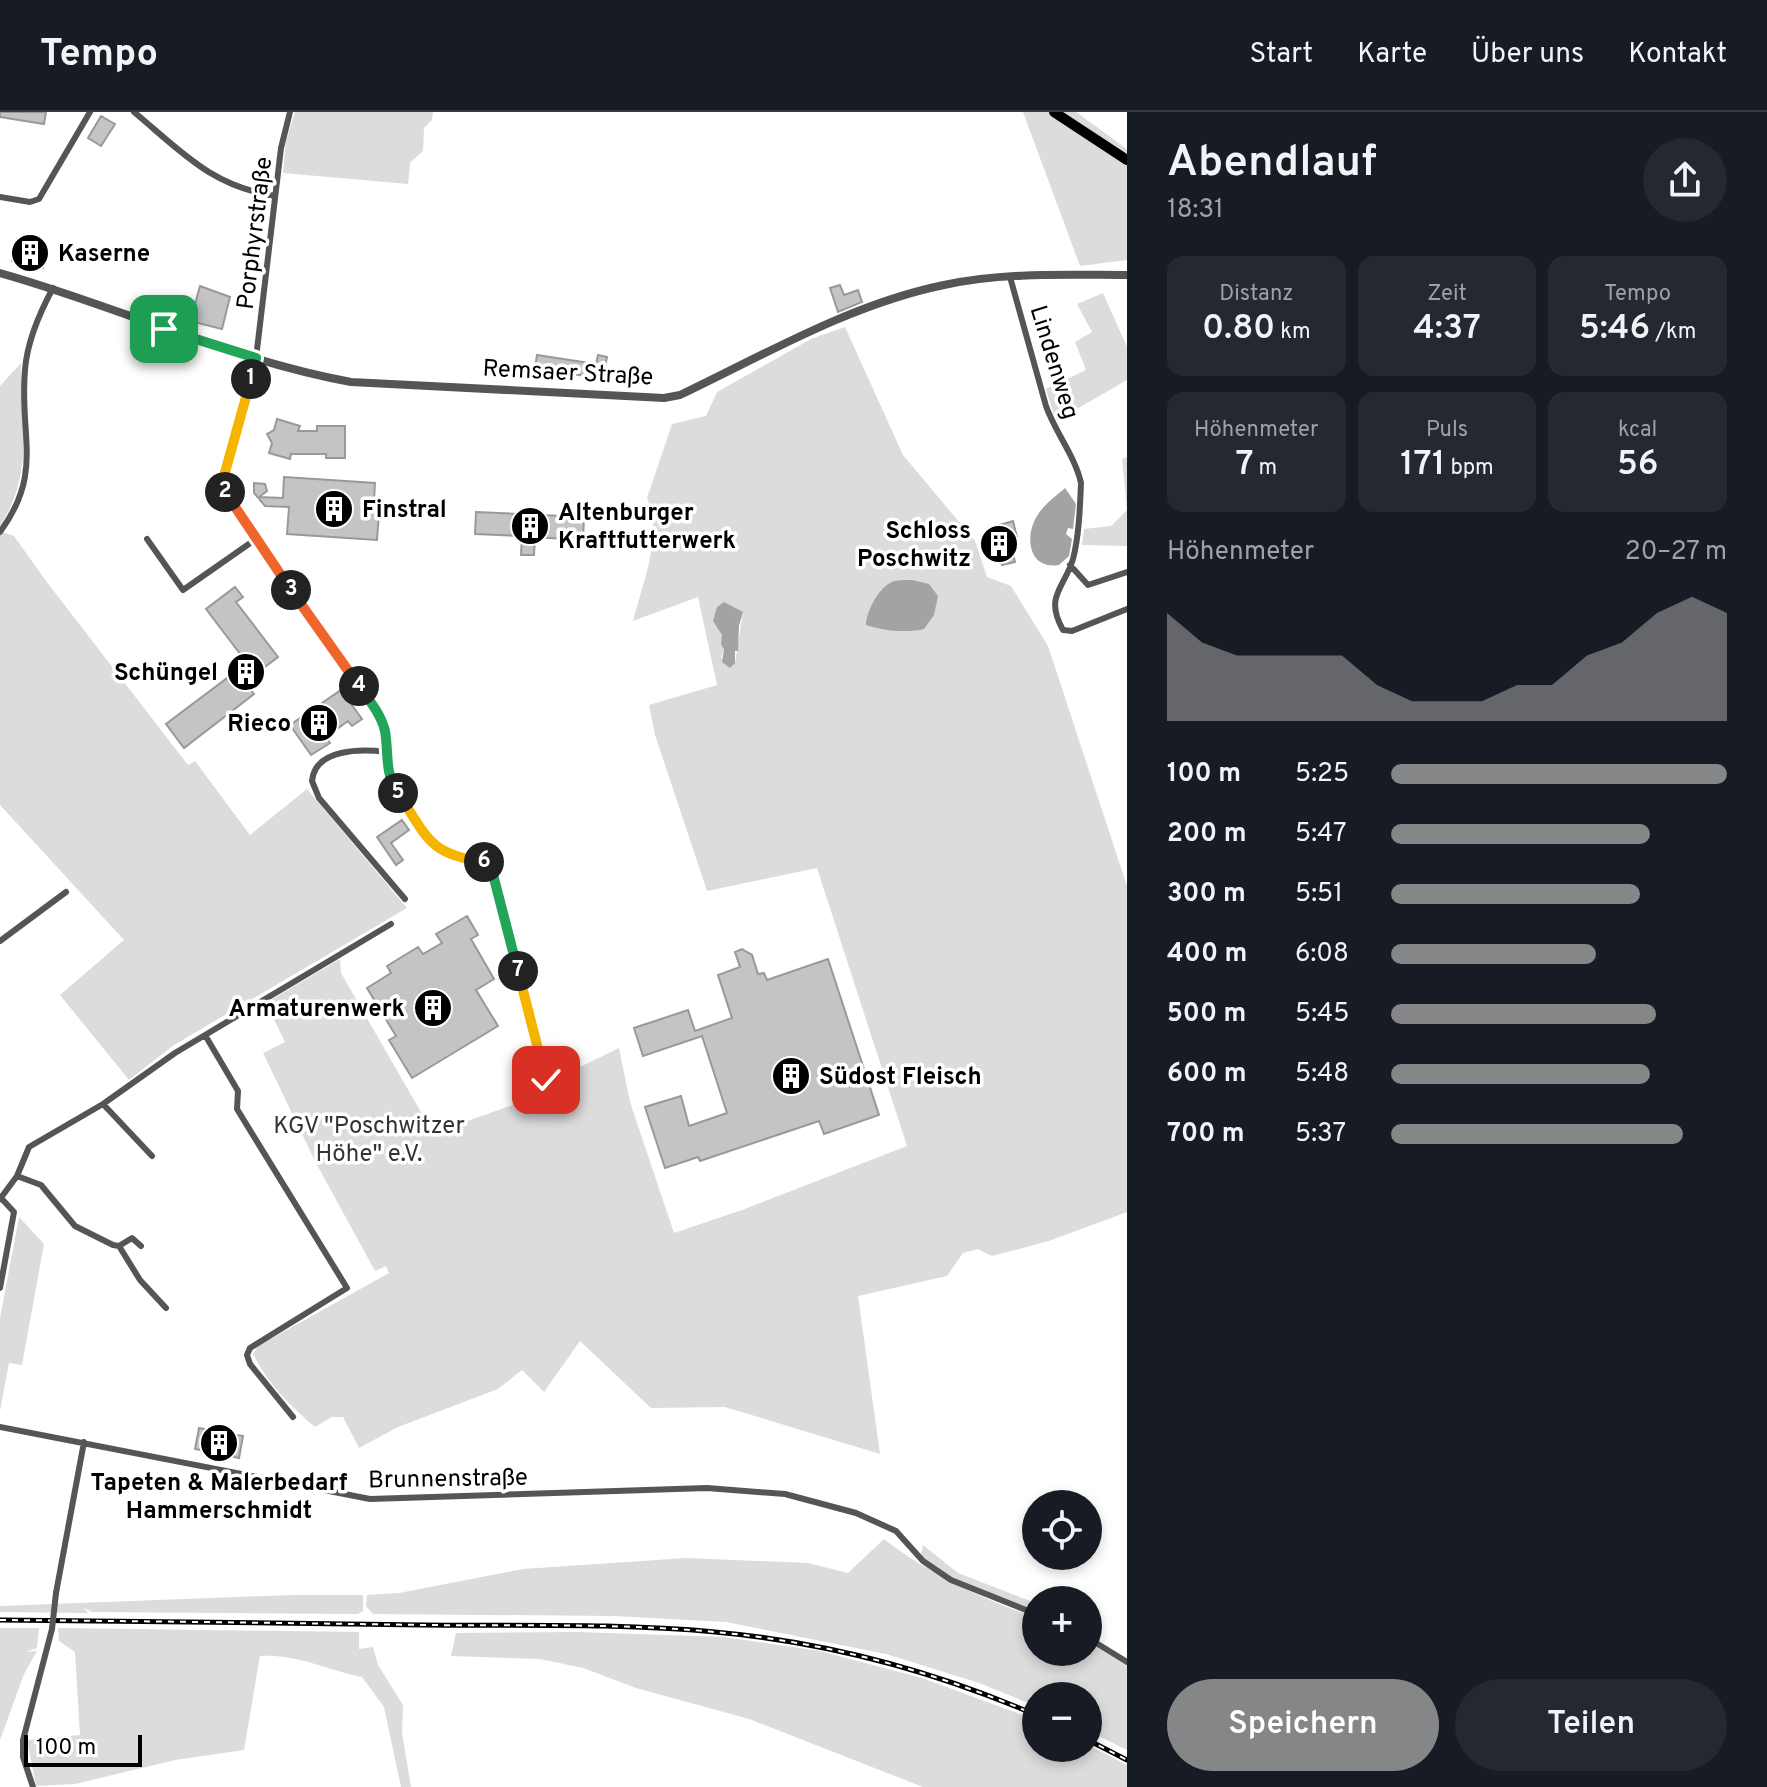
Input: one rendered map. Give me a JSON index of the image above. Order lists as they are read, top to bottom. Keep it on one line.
{"streets":{"street":["Porphyrstraße","Lindenweg","Remsaer Straße","Brunnenstraße"]},"crossings":[["Porphyrstraße","Remsaer Straße"],["Lindenweg","Remsaer Straße"]],"parks":["KGV \"Poschwitzer Höhe\" e.V."],"places":{"building":["Kaserne","Finstral","Altenburger Kraftfutterwerk","Schloss Poschwitz","Schüngel","Rieco","Armaturenwerk","Südost Fleisch","Tapeten & Malerbedarf Hammerschmidt"]},"scale_bar":"100 m","page":{"header":"Tempo","nav":["Start","Karte","Über uns","Kontakt"],"heading":["Abendlauf","18:31"],"stats":[["Distanz","0.80 km"],["Zeit","4:37"],["Tempo","5:46 /km"],["Höhenmeter","7 m"],["Puls","171 bpm"],["kcal","56"]],"pins":["1","2","3","4","5","6","7"],"chart":["Höhenmeter","20–27 m"],"list":[{"name":"100 m","note":"5:25"},{"name":"200 m","note":"5:47"},{"name":"300 m","note":"5:51"},{"name":"400 m","note":"6:08"},{"name":"500 m","note":"5:45"},{"name":"600 m","note":"5:48"},{"name":"700 m","note":"5:37"}],"map_buttons":["+","−"],"buttons":["Speichern","Teilen"],"scale":"100 m"}}
